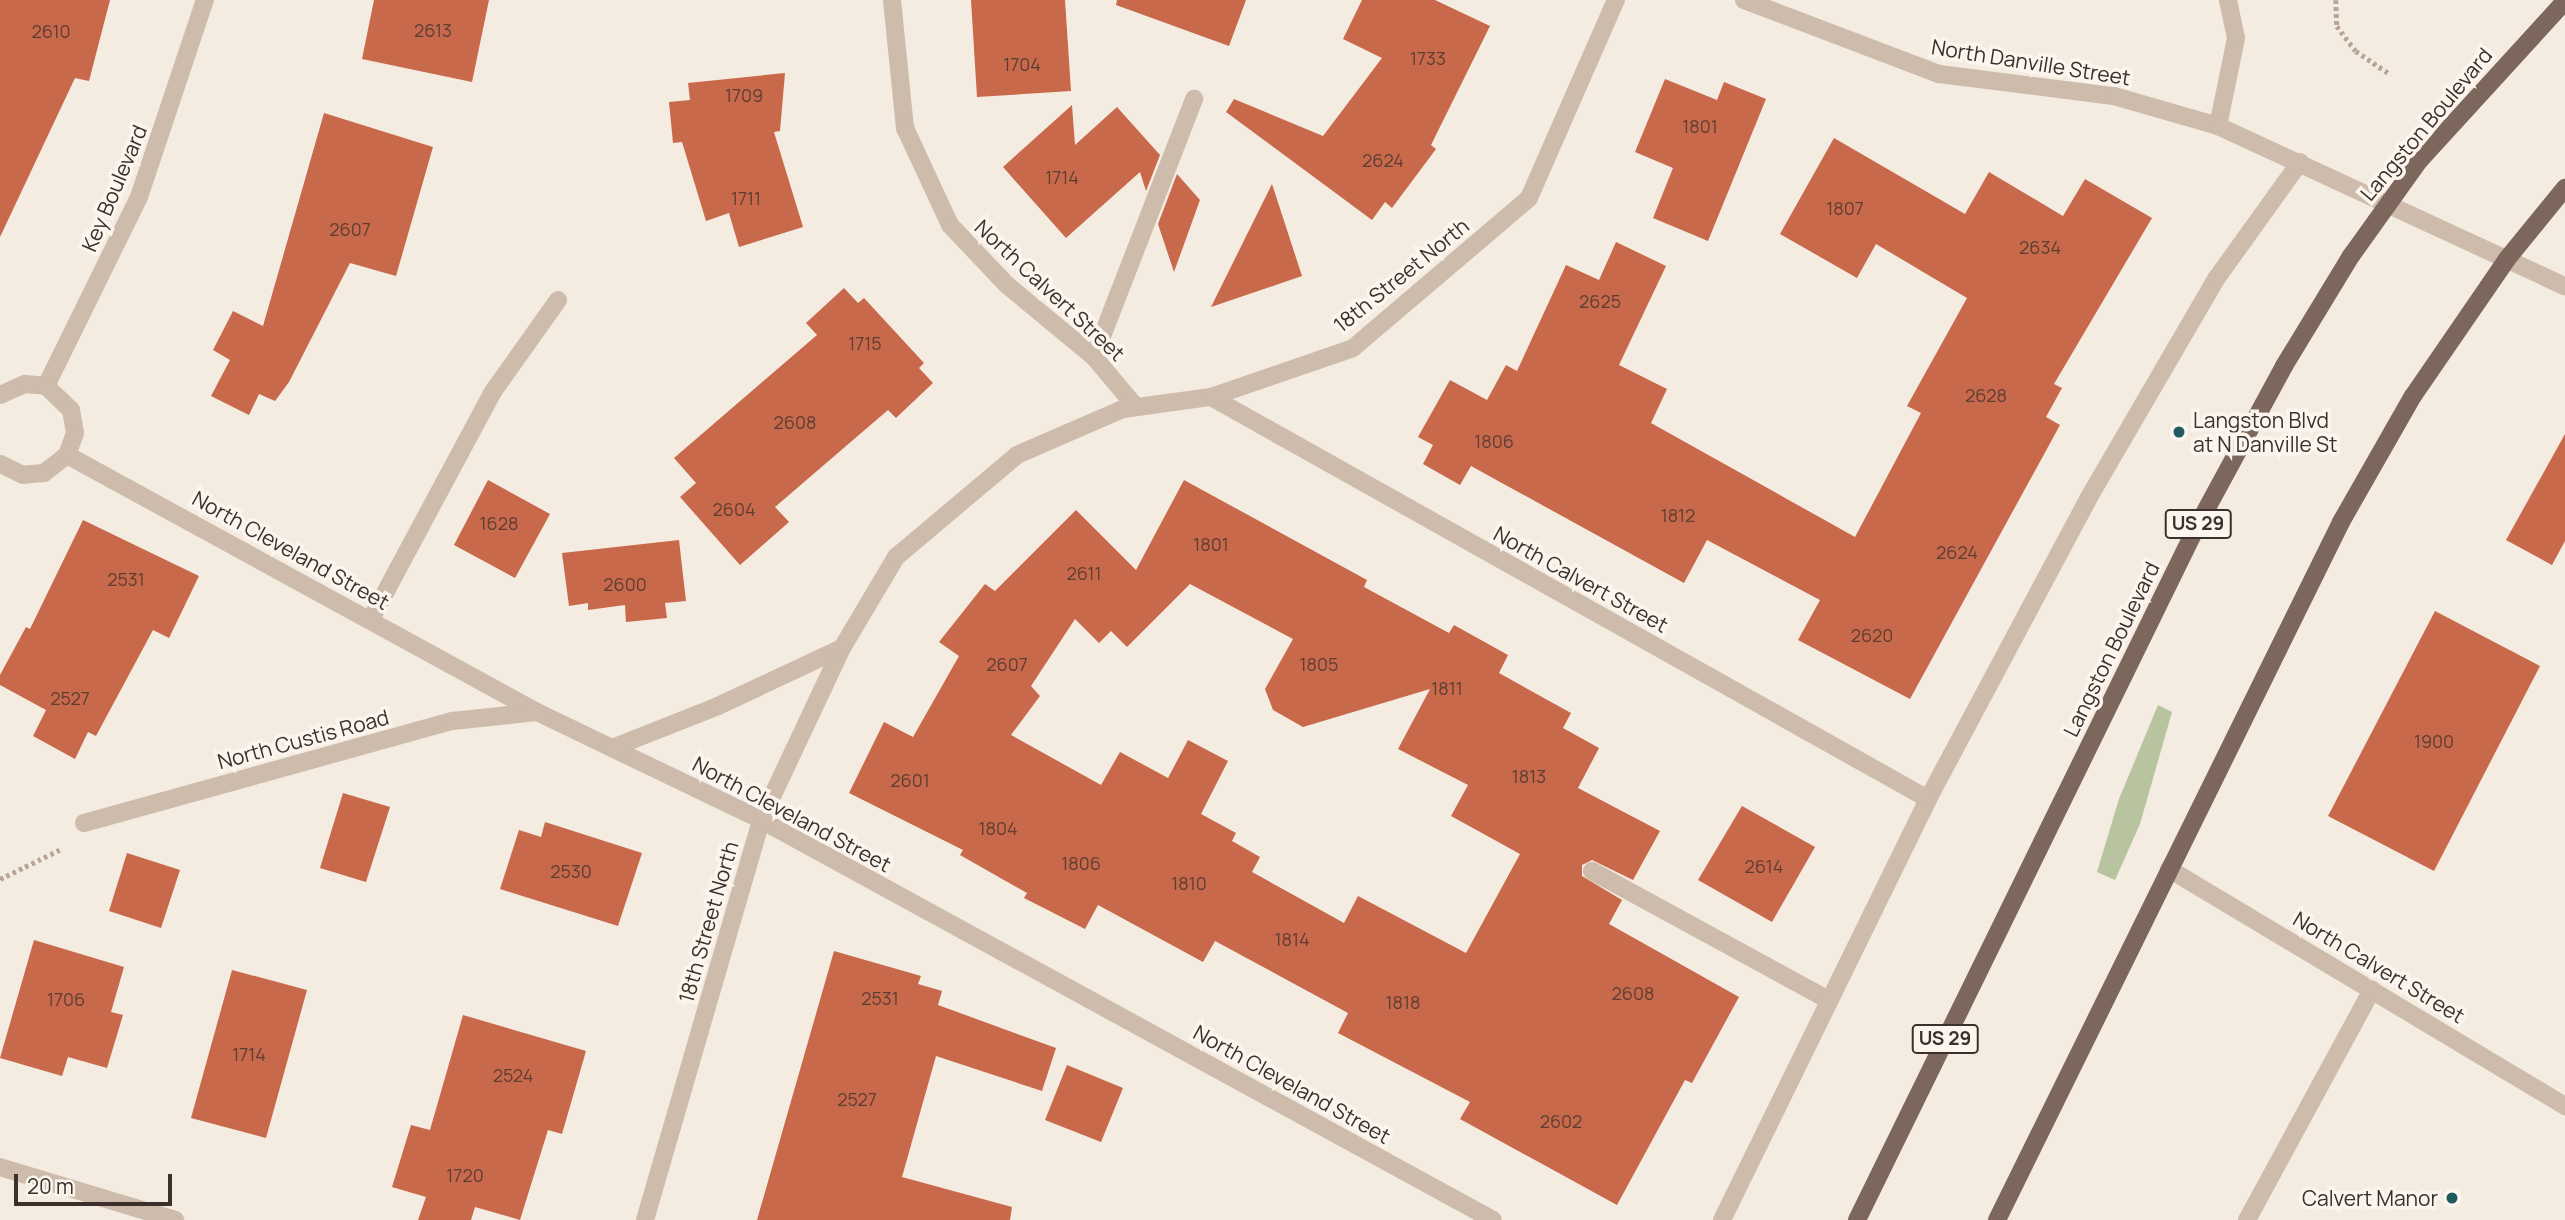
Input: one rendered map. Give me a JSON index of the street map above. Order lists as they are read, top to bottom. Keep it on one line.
{"streets":{"main road":["Langston Boulevard","US 29"],"street":["North Danville Street","Key Boulevard","18th Street North","North Calvert Street","North Cleveland Street","North Custis Road"]},"crossings":[["North Danville Street","Langston Boulevard"],["18th Street North","North Calvert Street"],["18th Street North","North Cleveland Street"],["North Cleveland Street","North Custis Road"]],"places":["Langston Blvd at N Danville St","Calvert Manor"],"house_numbers":["2613","2610","1733","1704","1709","1801","2624","1714","1711","1807","2607","2634","2625","1715","2628","2608","1806","2604","1812","1628","1801","2624","2611","2531","2600","2620","2607","1805","1811","2527","1900","1813","2601","1804","1806","2614","2530","1810","1814","2608","2531","1706","1818","1714","2524","2527","2602","1720"],"scale_bar":"20 m"}
